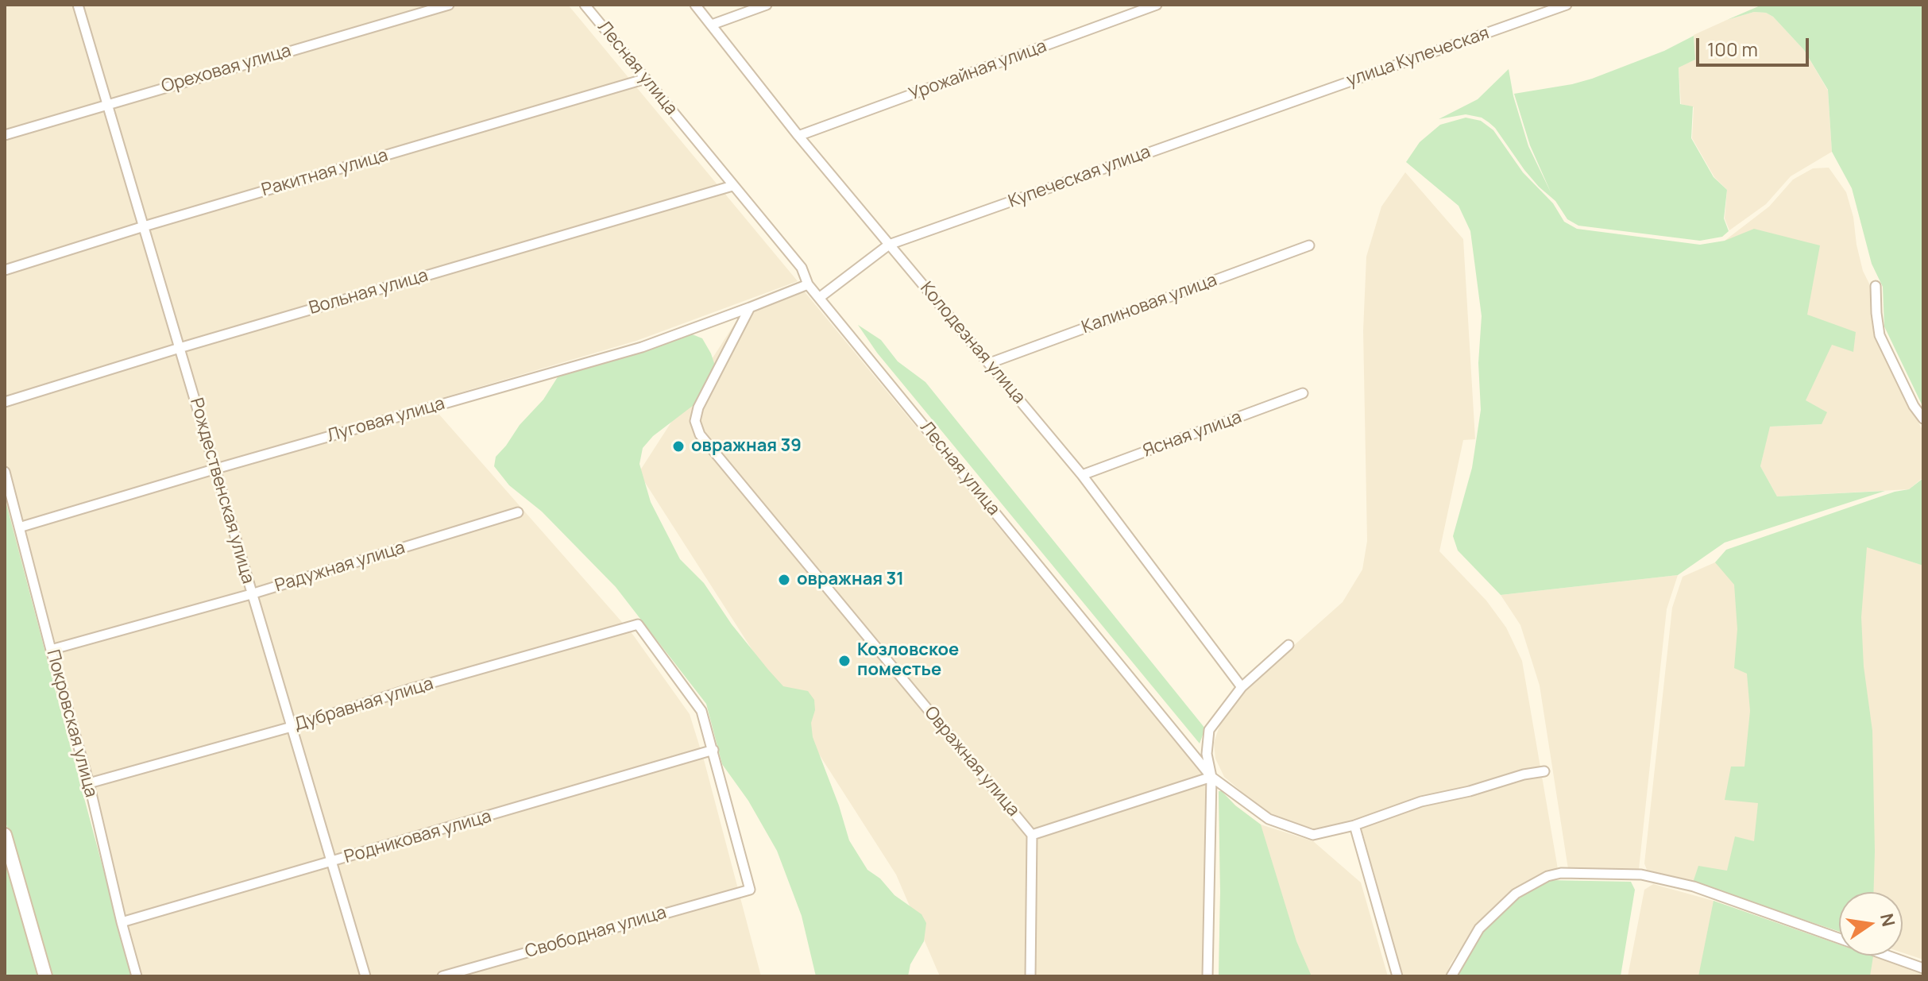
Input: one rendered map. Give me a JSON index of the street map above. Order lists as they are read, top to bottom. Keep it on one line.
{"streets":{"street":["улица Купеческая","Лесная улица","Ореховая улица","Урожайная улица","Ракитная улица","Купеческая улица","Вольная улица","Калиновая улица","Колодезная улица","Луговая улица","Ясная улица","Рождественская улица","Радужная улица","Дубравная улица","Покровская улица","Овражная улица","Родниковая улица","Свободная улица"]},"crossings":[["улица Купеческая","Купеческая улица"],["Лесная улица","Ракитная улица"],["Лесная улица","Купеческая улица"],["Лесная улица","Вольная улица"],["Ореховая улица","Рождественская улица"],["Урожайная улица","Колодезная улица"],["Ракитная улица","Рождественская улица"],["Купеческая улица","Колодезная улица"],["Вольная улица","Рождественская улица"],["Калиновая улица","Колодезная улица"],["Колодезная улица","Ясная улица"],["Луговая улица","Рождественская улица"],["Луговая улица","Покровская улица"],["Луговая улица","Овражная улица"],["Рождественская улица","Радужная улица"],["Рождественская улица","Дубравная улица"],["Рождественская улица","Родниковая улица"],["Радужная улица","Покровская улица"],["Дубравная улица","Покровская улица"],["Дубравная улица","Родниковая улица"],["Дубравная улица","Свободная улица"],["Покровская улица","Родниковая улица"],["Родниковая улица","Свободная улица"]],"places":["овражная 39","овражная 31","Козловское поместье"],"scale_bar":"100 m","north":"right"}
